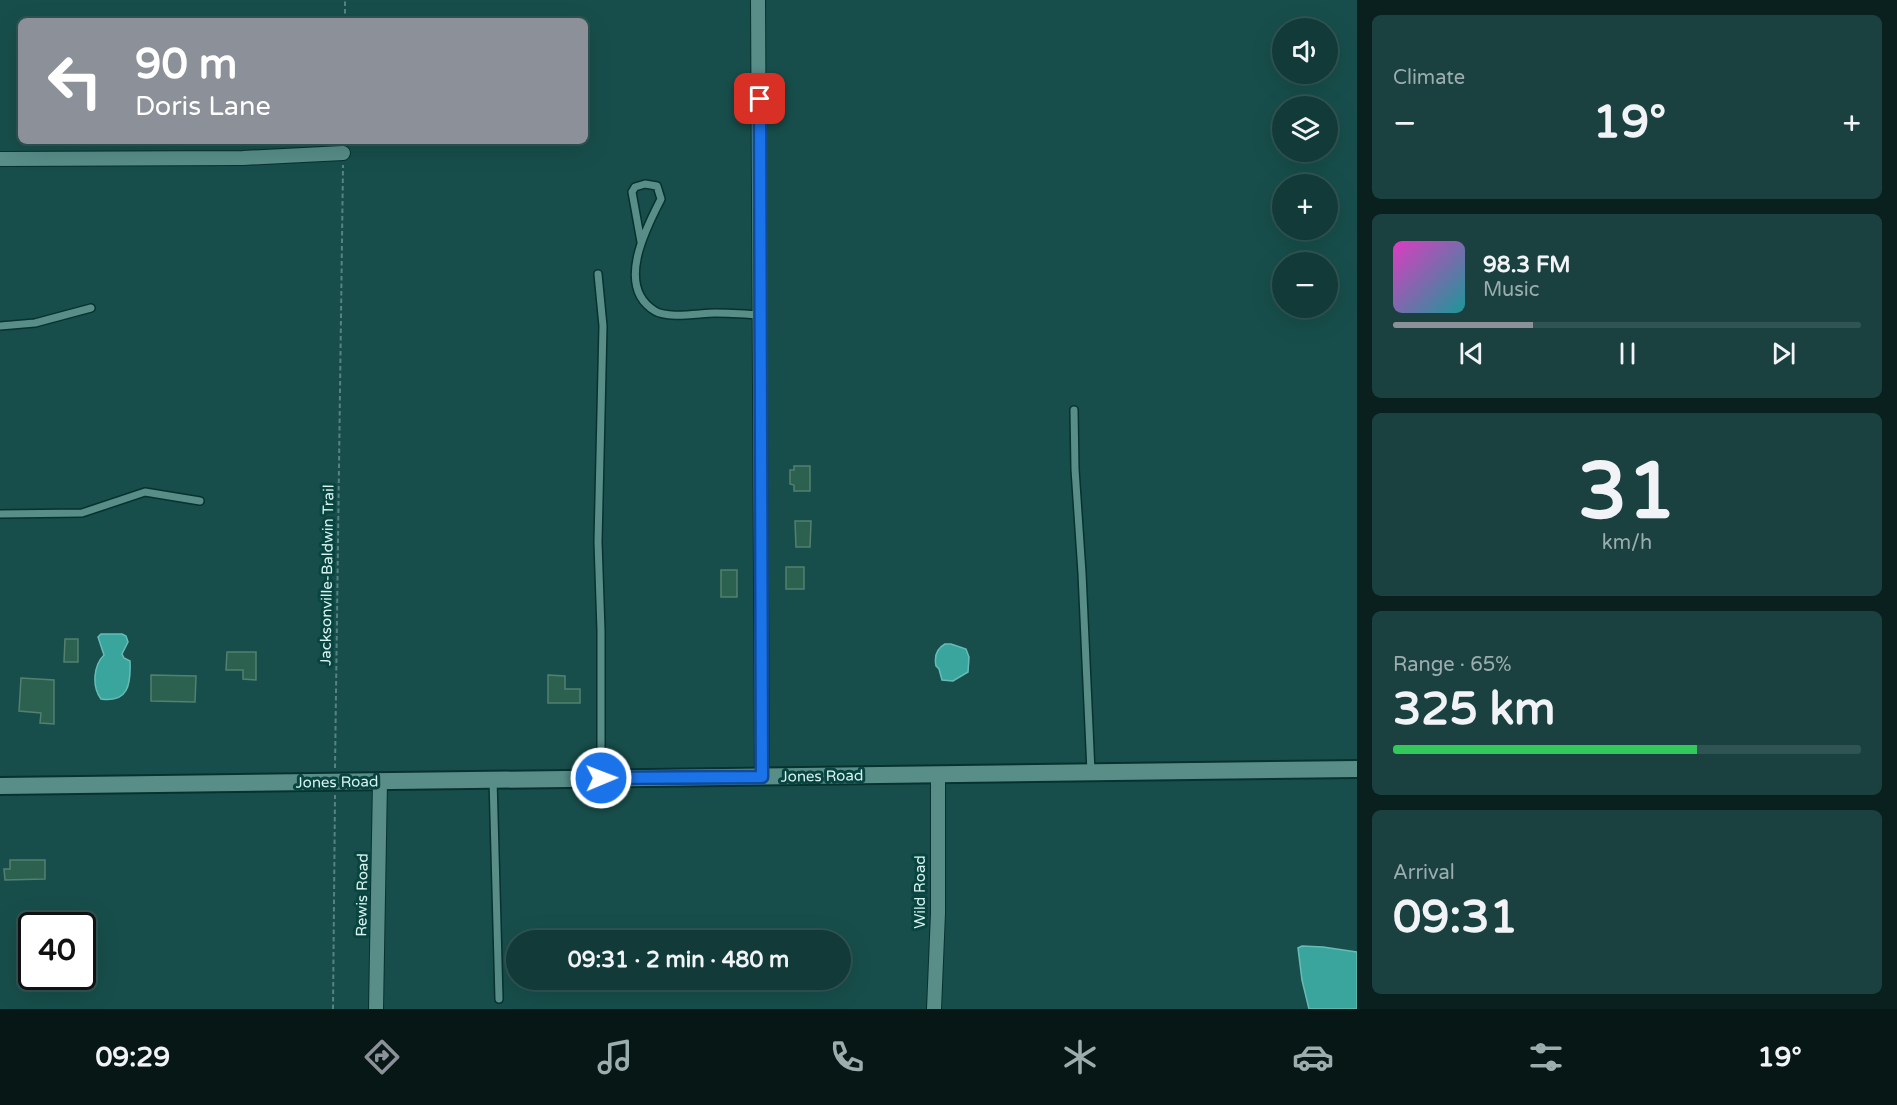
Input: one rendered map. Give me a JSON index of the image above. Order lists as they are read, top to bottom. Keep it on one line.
{"streets":{"street":["Jones Road","Wild Road","Rewis Road"],"path":["Jacksonville-Baldwin Trail"]},"crossings":[["Jacksonville-Baldwin Trail","Jones Road"],["Jones Road","Wild Road"],["Jones Road","Rewis Road"]],"page":{"tile":["Climate",["31","km/h"],["Range · 65%","325 km"],["Arrival","09:31"]],"map_buttons":["+","−"],"turn":["90 m","Doris Lane"],"heat":["−","19°","+"],"song":["98.3 FM","Music"],"limit":"40","trip":"09:31 · 2 min · 480 m","tabs":["09:29","19°"]}}
